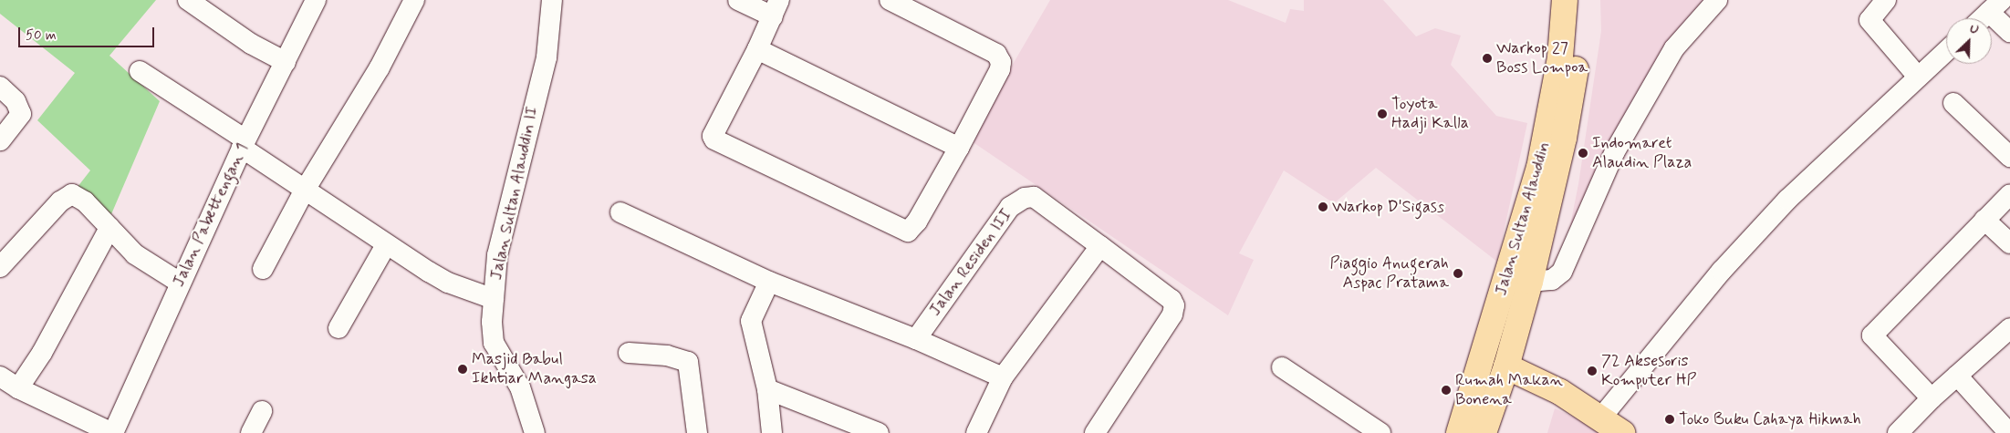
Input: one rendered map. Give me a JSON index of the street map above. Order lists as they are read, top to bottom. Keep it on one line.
{"streets":{"main road":["Jalan Sultan Alauddin"],"street":["Jalan Sultan Alauddin II","Jalan Pabettengan 1","Jalan Residen III"]},"places":["Warkop 27 Boss Lompoa","Toyota Hadji Kalla","Indomaret Alaudin Plaza","Warkop D'Sigass","Piaggio Anugerah Aspac Pratama","Masjid Babul Ikhtiar Mangasa","72 Aksesoris Komputer HP","Rumah Makan Bonena","Toko Buku Cahaya Hikmah"],"scale_bar":"50 m","north":"top right"}
